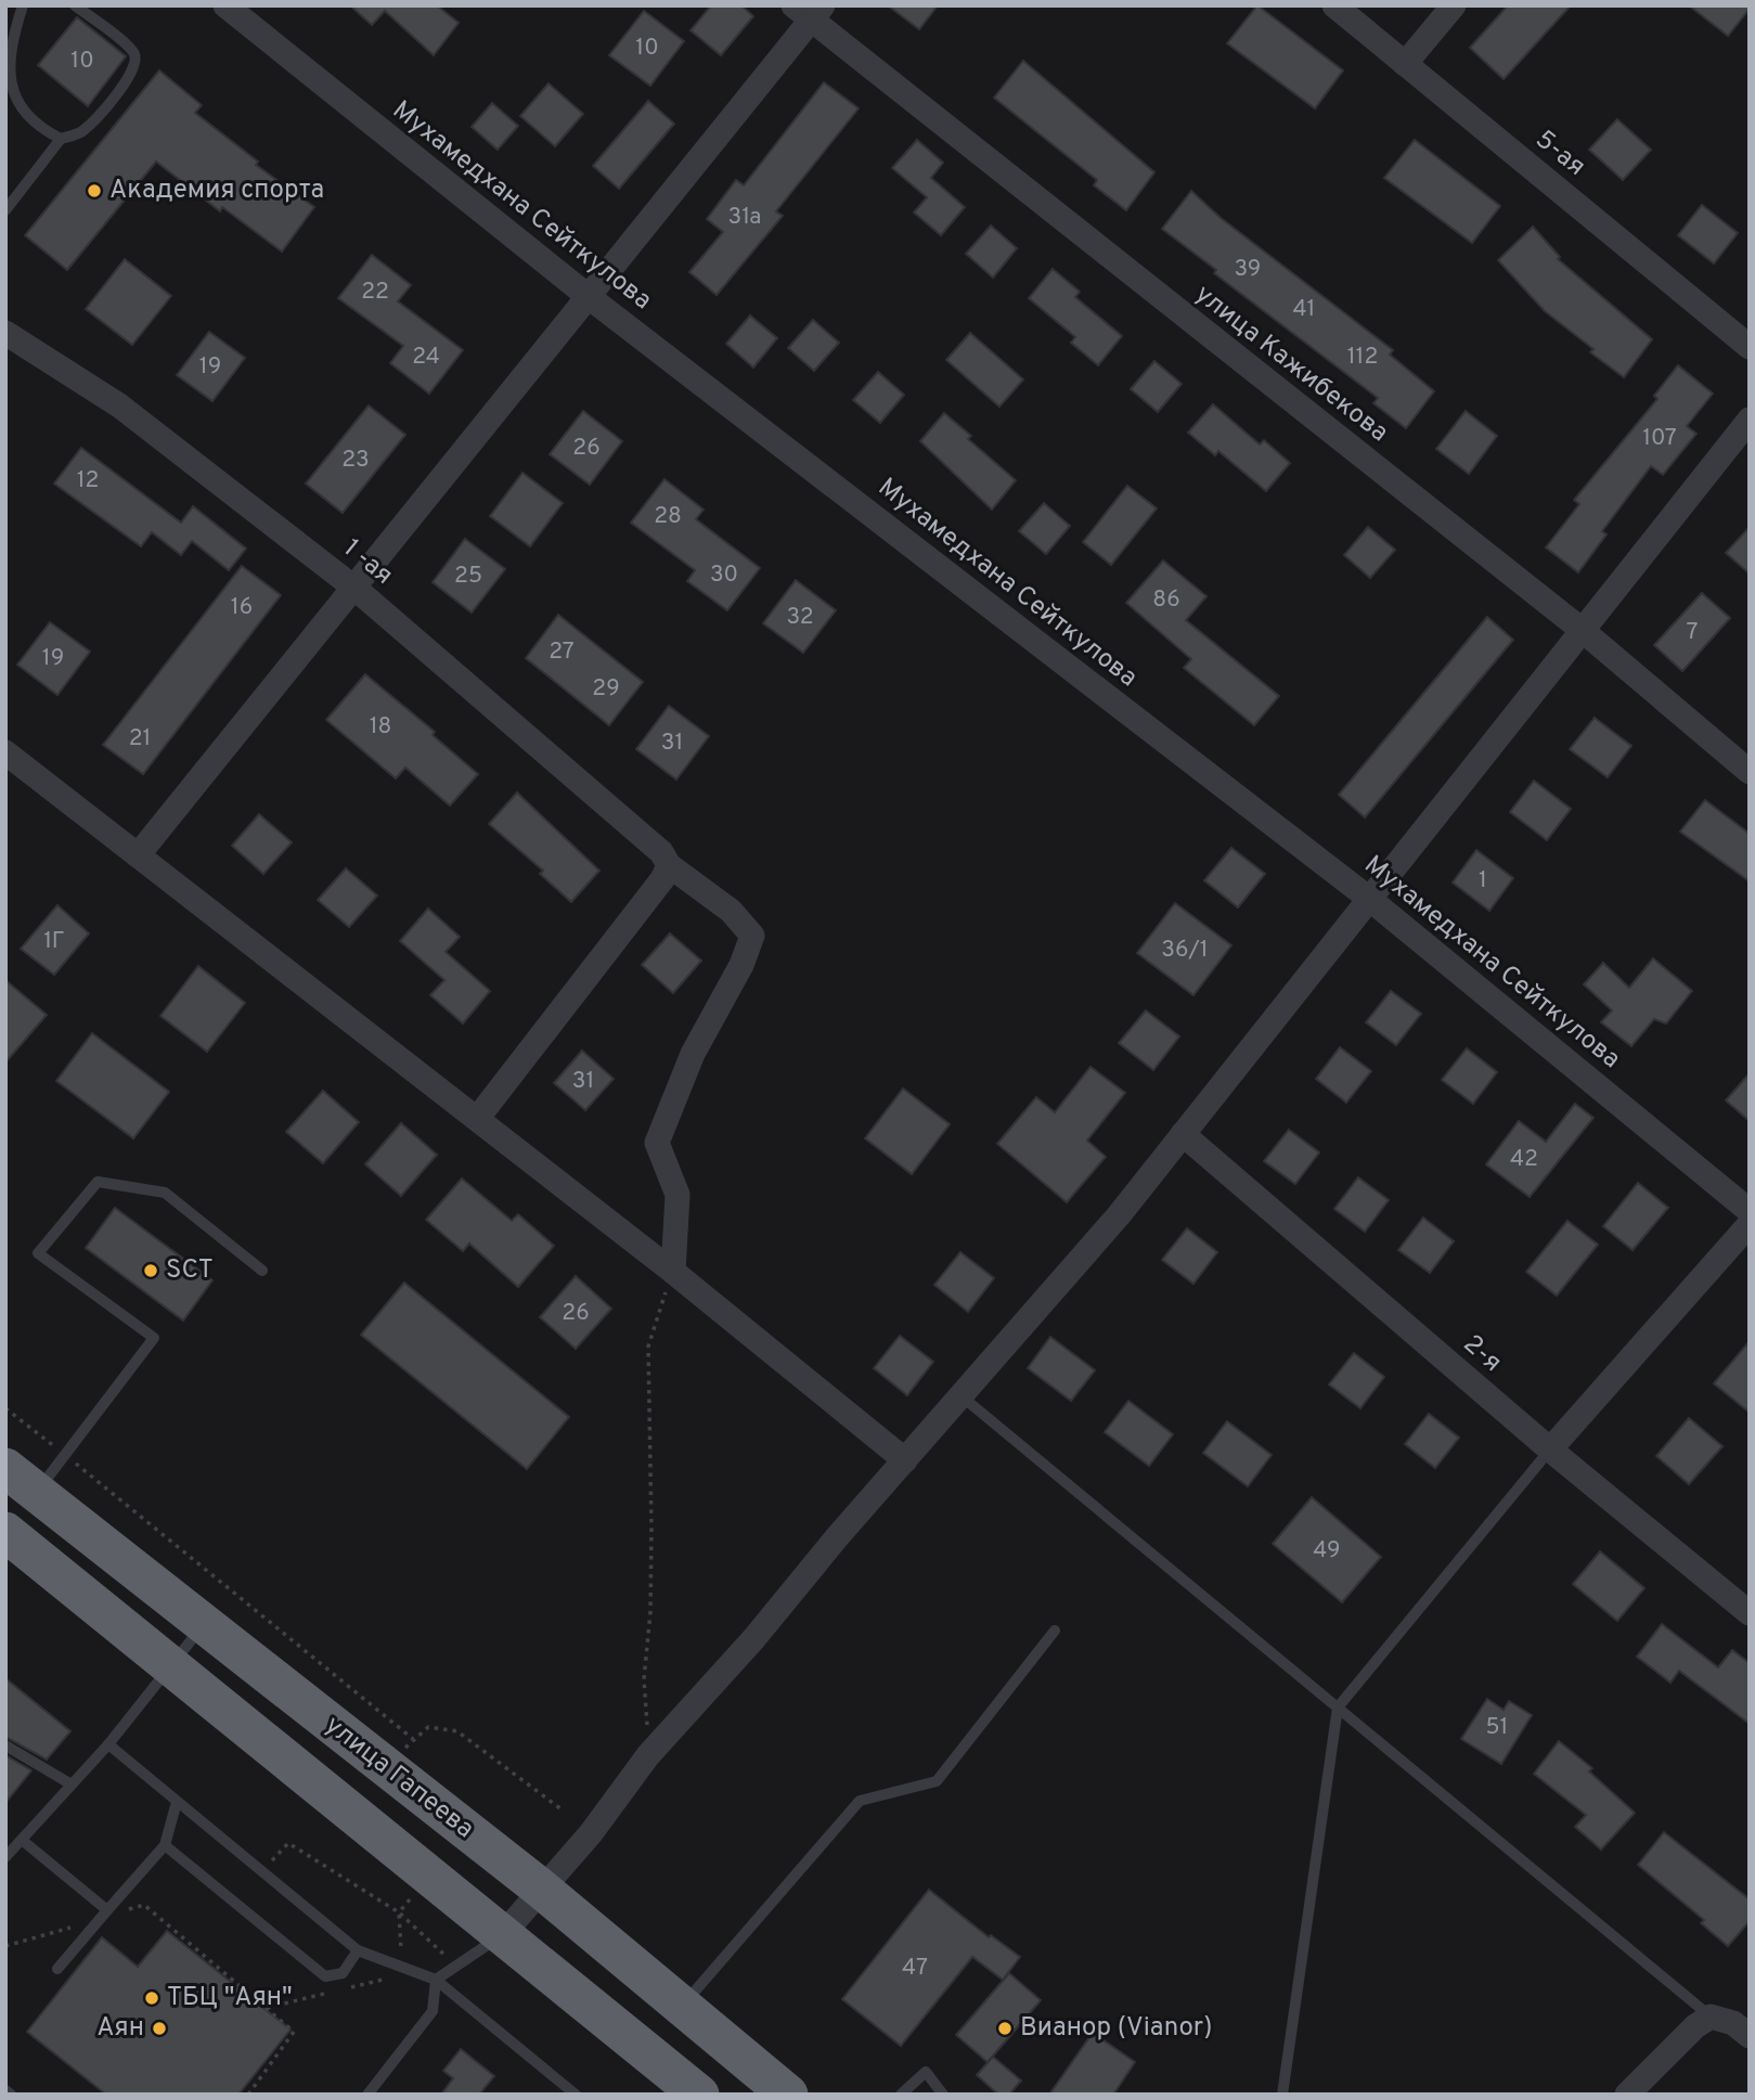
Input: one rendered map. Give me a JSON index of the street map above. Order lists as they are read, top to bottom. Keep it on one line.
{"streets":{"highway":["улица Гапеева"],"street":["5-ая","Мухамедхана Сейткулова","улица Кажибекова","1 -ая","2-я"]},"places":["Академия спорта","SCT","ТБЦ \"Аян\"","Аян","Вианор (Vianor)"],"house_numbers":["10","10","31а","39","22","41","24","112","19","107","26","23","12","28","30","25","86","16","32","7","27","19","29","18","21","31","1","1Г","36/1","31","42","26","49","51","47"]}
